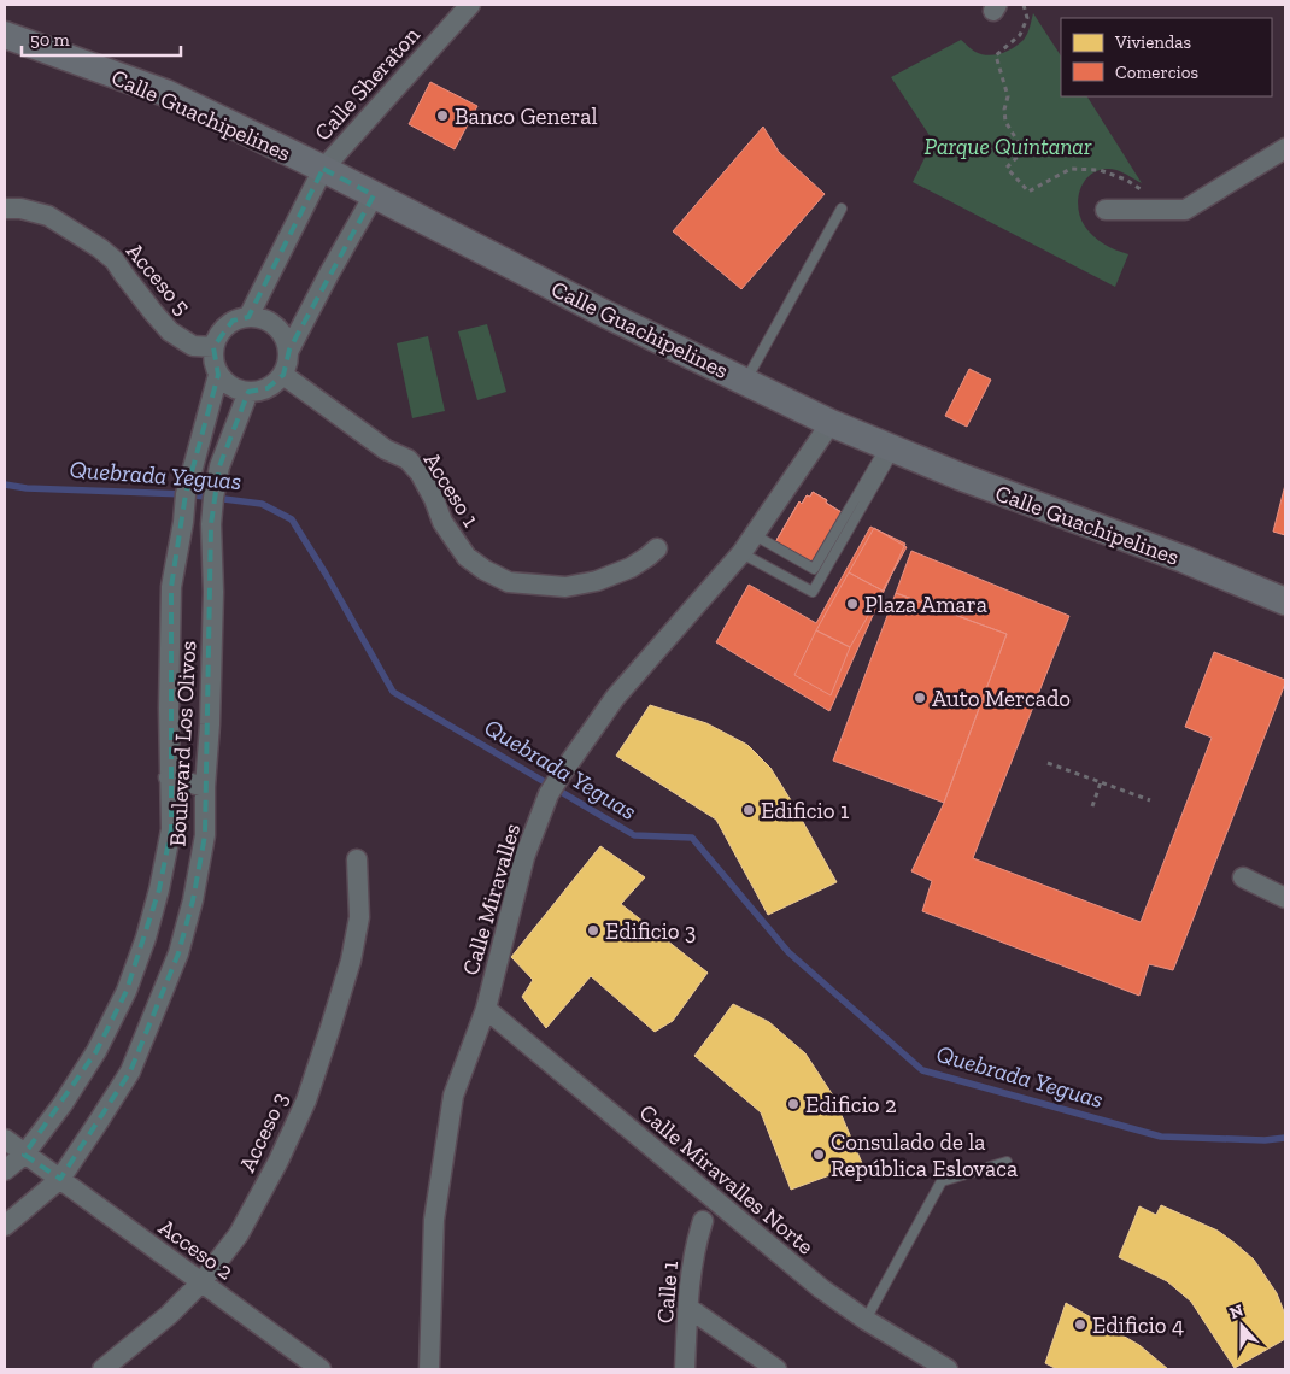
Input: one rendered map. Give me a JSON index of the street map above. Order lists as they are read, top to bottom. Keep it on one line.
{"streets":{"street":["Calle Sheraton","Calle Guachipelines","Acceso 5","Acceso 1","Boulevard Los Olivos","Calle Miravalles","Acceso 3","Calle Miravalles Norte","Acceso 2","Calle 1"]},"crossings":[["Calle Sheraton","Calle Guachipelines"],["Calle Guachipelines","Calle Miravalles"],["Acceso 5","Acceso 1"],["Acceso 5","Boulevard Los Olivos"],["Acceso 1","Boulevard Los Olivos"],["Boulevard Los Olivos","Acceso 2"],["Calle Miravalles","Calle Miravalles Norte"],["Acceso 3","Acceso 2"]],"water":["Quebrada Yeguas"],"parks":["Parque Quintanar"],"places":["Banco General","Plaza Amara","Auto Mercado","Edificio 1","Edificio 3","Edificio 2","Consulado de la República Eslovaca","Edificio 4"],"legend":["Viviendas","Comercios"],"scale_bar":"50 m","north":"top"}
